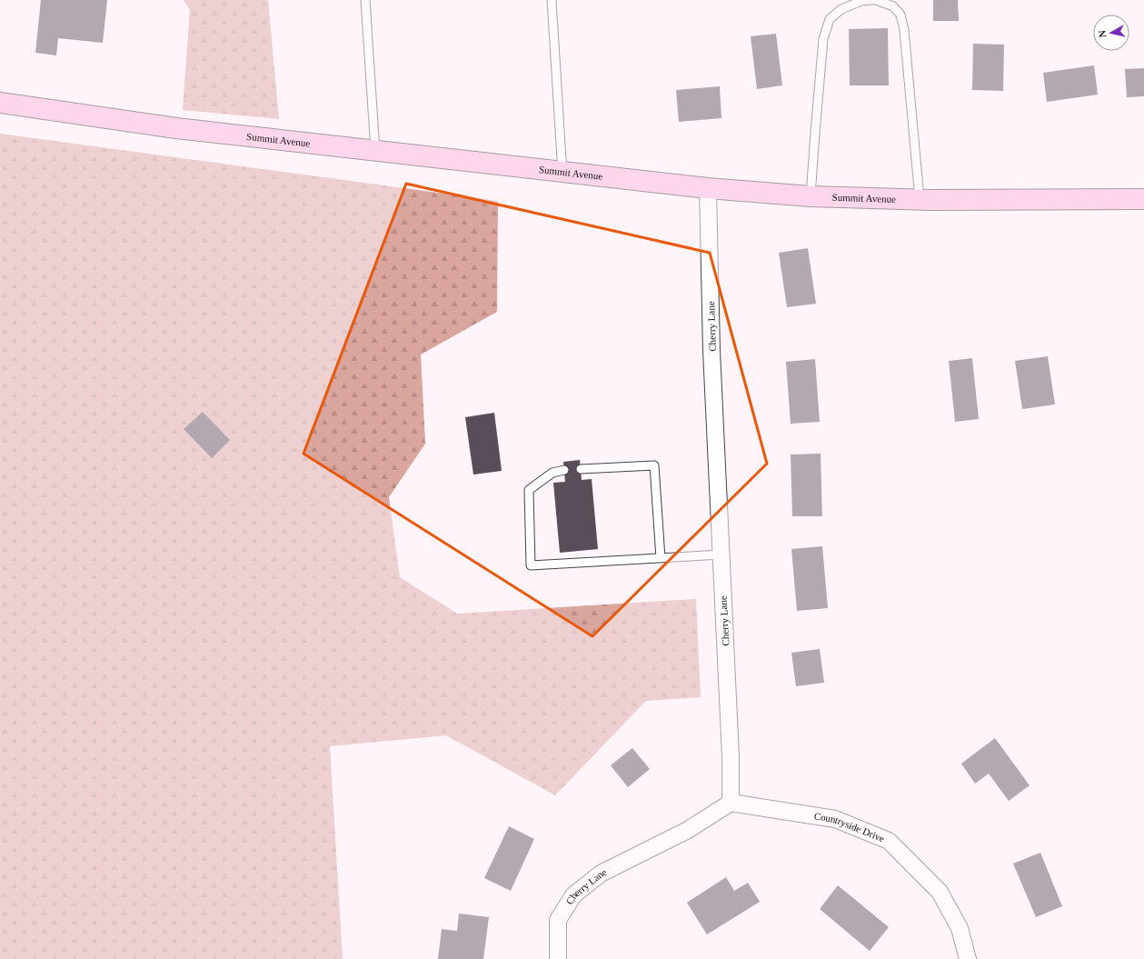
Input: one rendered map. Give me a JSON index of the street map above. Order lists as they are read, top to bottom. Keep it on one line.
{"streets":{"main road":["Summit Avenue"],"street":["Cherry Lane","Countryside Drive"]},"crossings":[["Summit Avenue","Cherry Lane"],["Cherry Lane","Countryside Drive"]],"north":"left"}
